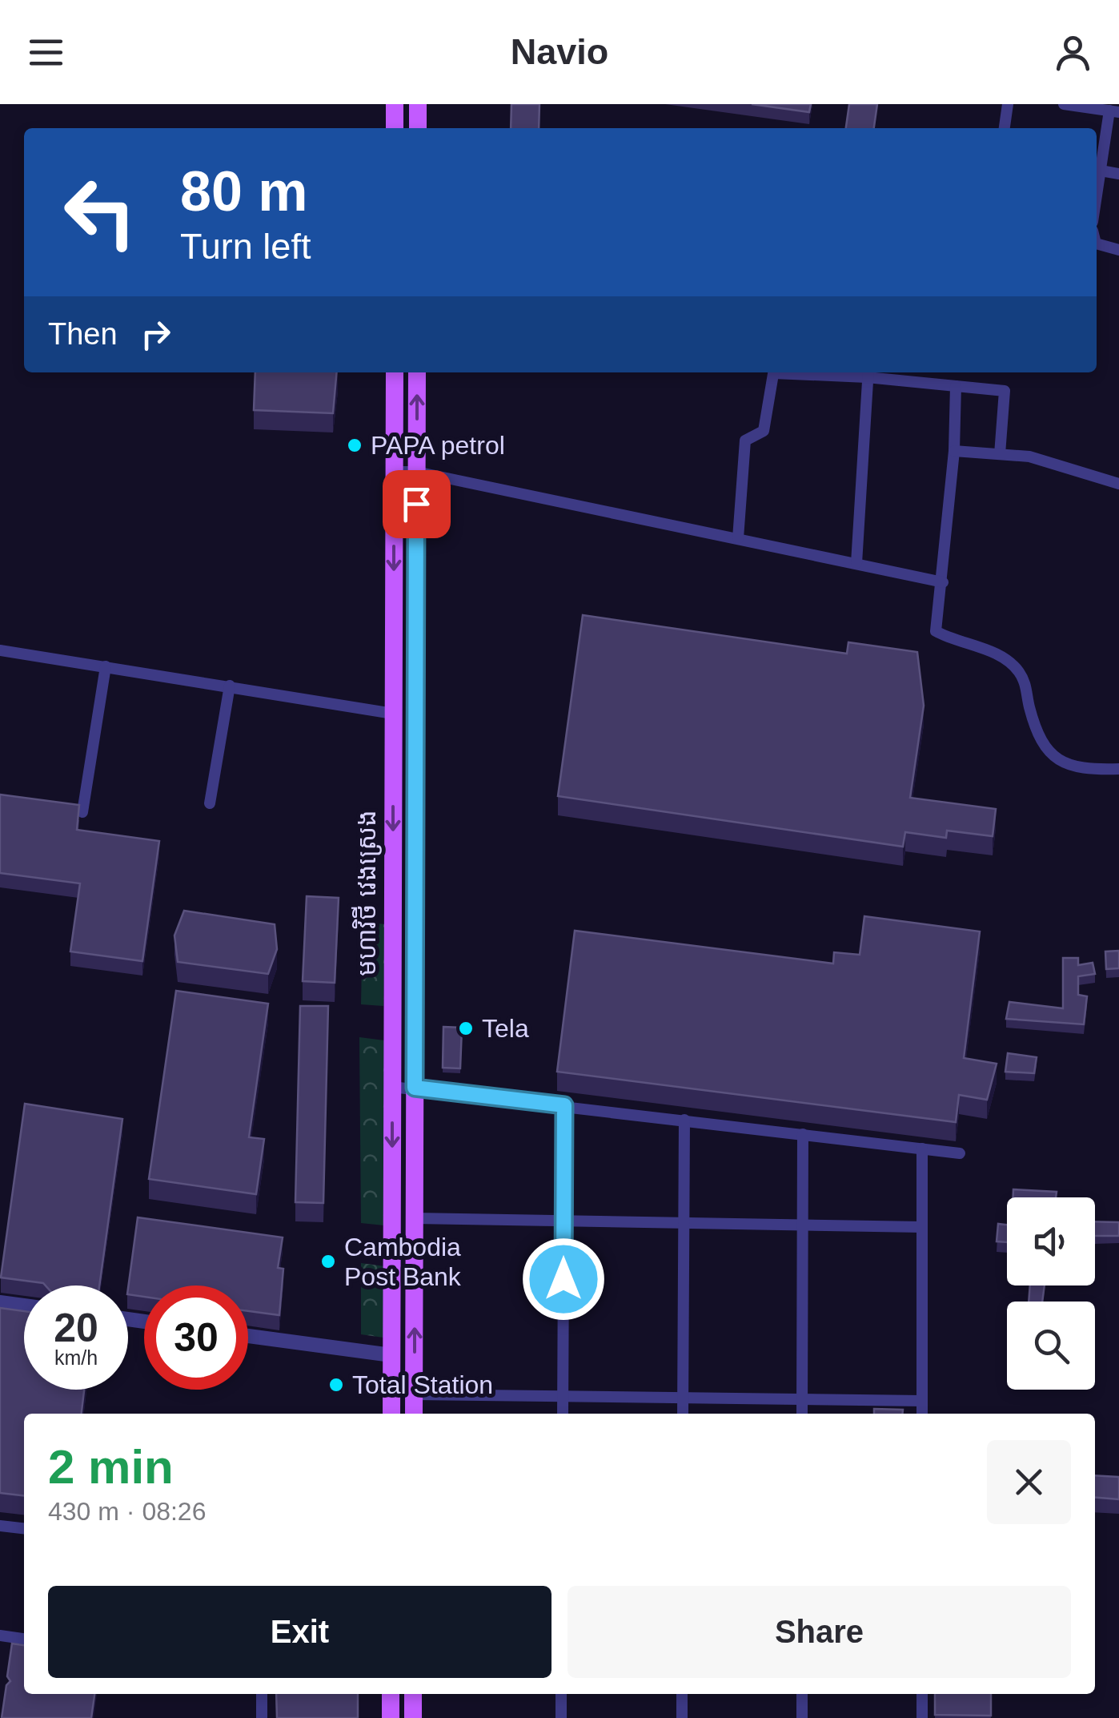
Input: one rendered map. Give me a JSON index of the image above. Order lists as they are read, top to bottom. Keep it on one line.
{"streets":{"main road":["មហាវិថី វេងស្រេង"]},"places":["PAPA petrol","Tela","Cambodia Post Bank","Total Station"],"page":{"header":"Navio","turn":["80 m","Turn left"],"then":"Then","speed":"20 km/h","limit":"30","heading":["2 min","430 m · 08:26"],"buttons":["Exit","Share"]}}
